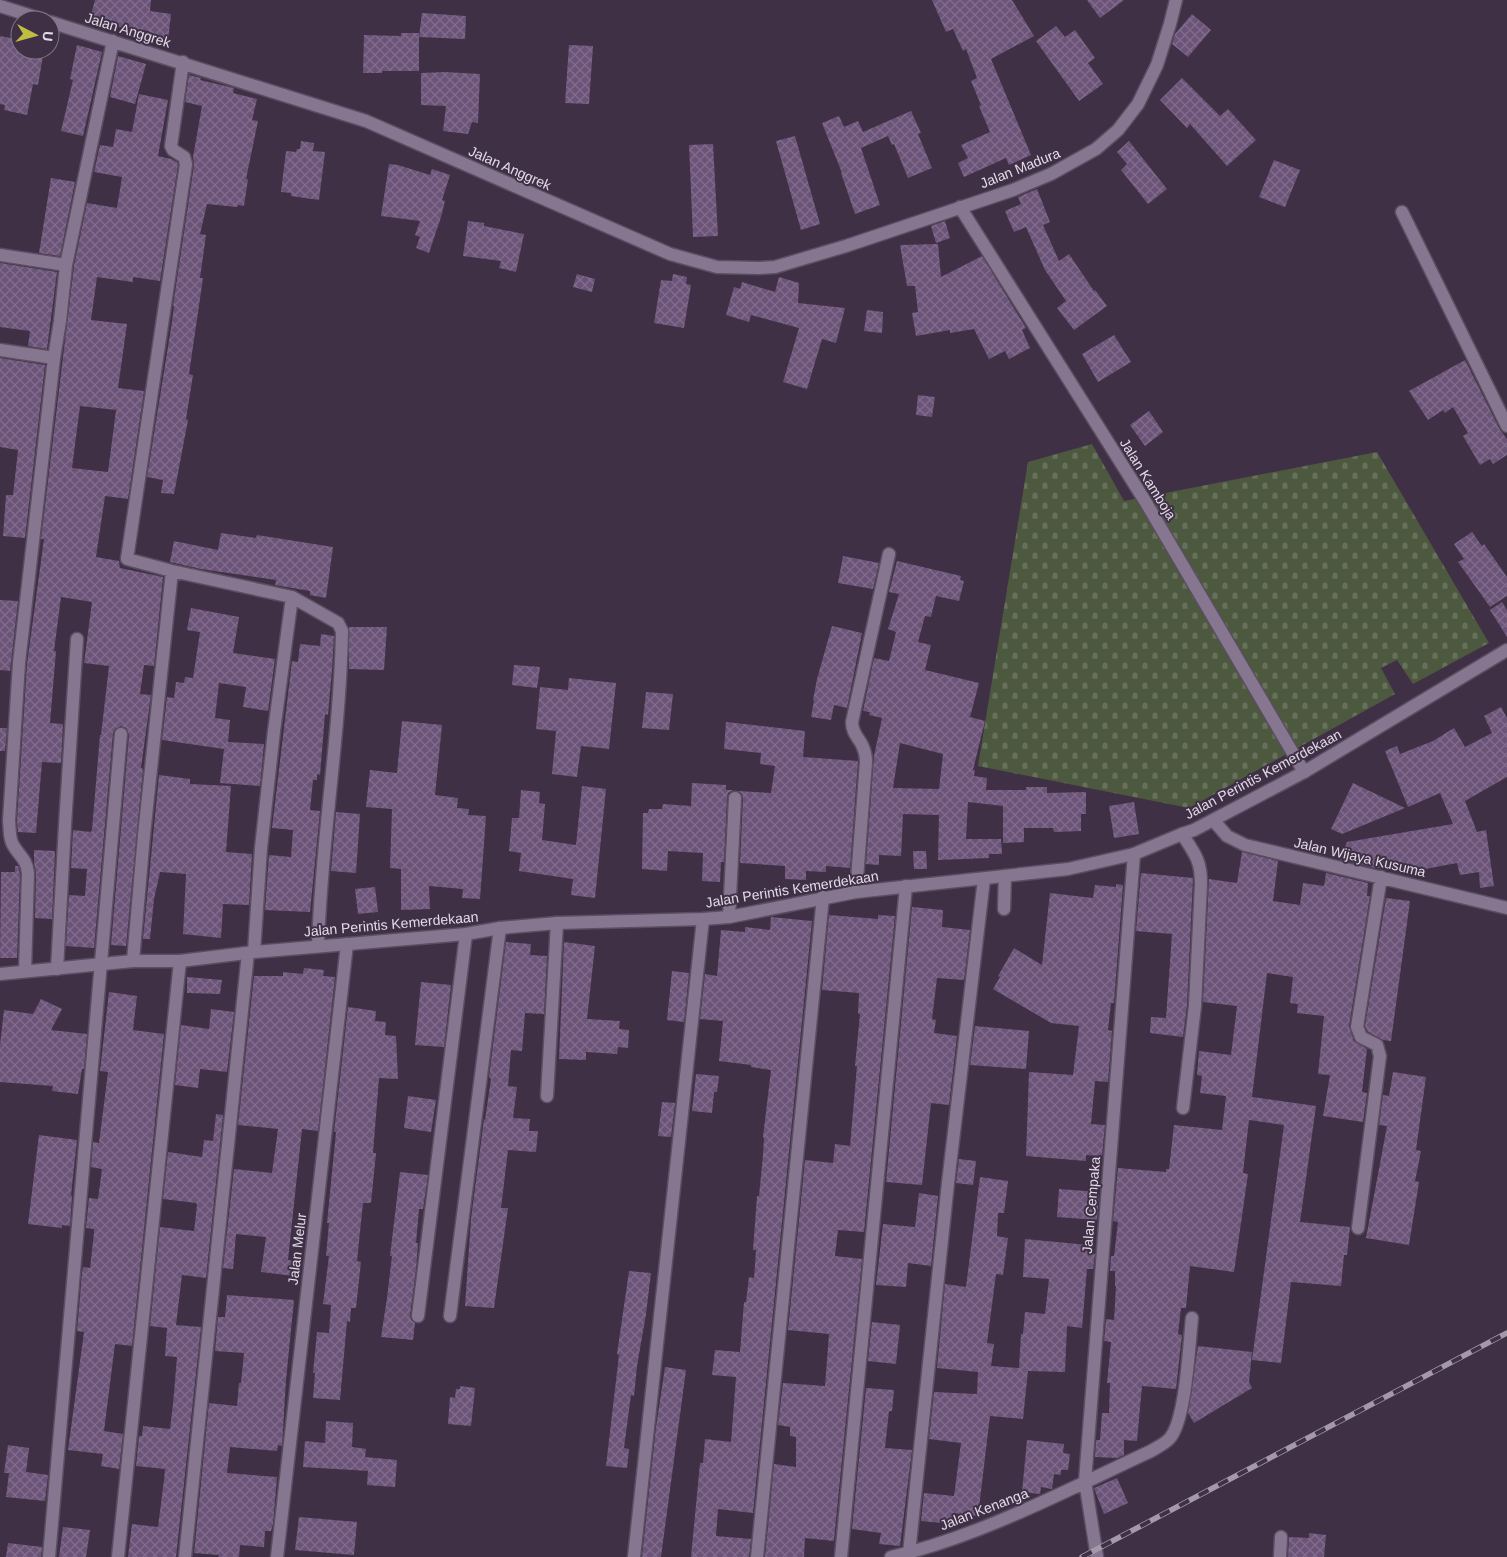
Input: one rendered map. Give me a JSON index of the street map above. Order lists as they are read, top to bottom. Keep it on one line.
{"streets":{"street":["Jalan Anggrek","Jalan Madura","Jalan Kamboja","Jalan Perintis Kemerdekaan","Jalan Wijaya Kusuma","Jalan Cempaka","Jalan Melur","Jalan Kenanga"]},"crossings":[["Jalan Anggrek","Jalan Madura"],["Jalan Anggrek","Jalan Kamboja"],["Jalan Madura","Jalan Kamboja"],["Jalan Kamboja","Jalan Perintis Kemerdekaan"],["Jalan Perintis Kemerdekaan","Jalan Wijaya Kusuma"],["Jalan Perintis Kemerdekaan","Jalan Cempaka"],["Jalan Perintis Kemerdekaan","Jalan Melur"],["Jalan Cempaka","Jalan Kenanga"]],"north":"right"}
